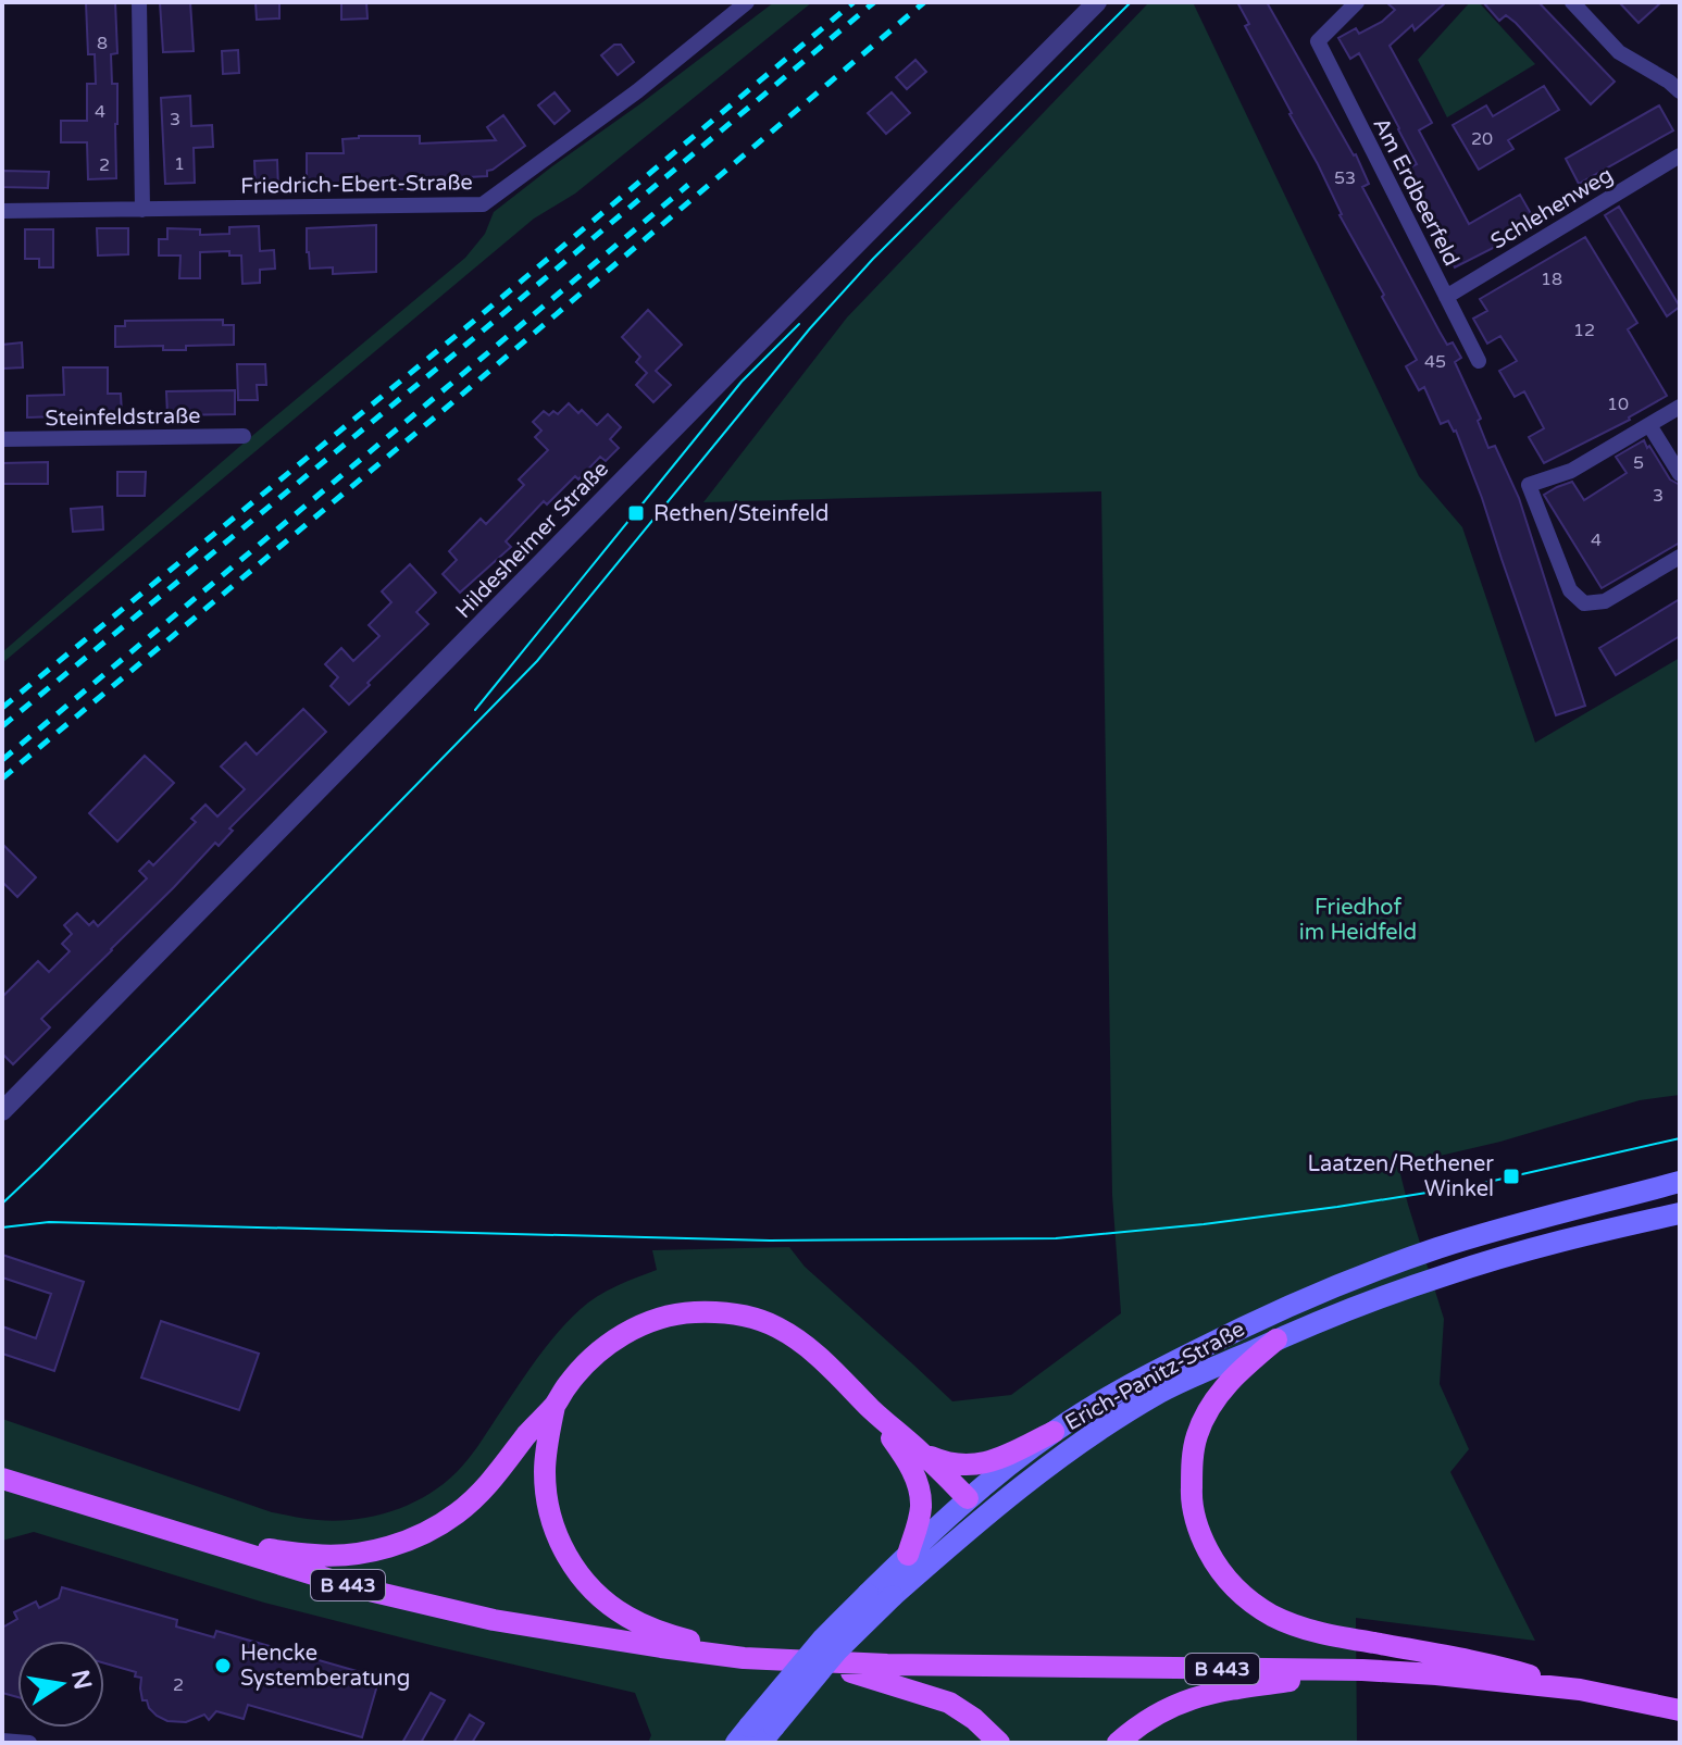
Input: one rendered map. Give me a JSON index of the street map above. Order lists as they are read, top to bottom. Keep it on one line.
{"streets":{"main road":["Erich-Panitz-Straße","B 443"],"street":["Friedrich-Ebert-Straße","Am Erdbeerfeld","Schlehenweg","Steinfeldstraße","Hildesheimer Straße"]},"crossings":[["Am Erdbeerfeld","Schlehenweg"]],"parks":["Friedhof im Heidfeld"],"places":{"transit":["Rethen/Steinfeld","Laatzen/Rethener Winkel"],"other":["Hencke Systemberatung"]},"house_numbers":["8","4","3","20","1","2","53","18","12","45","10","5","3","4","2"],"north":"right"}
